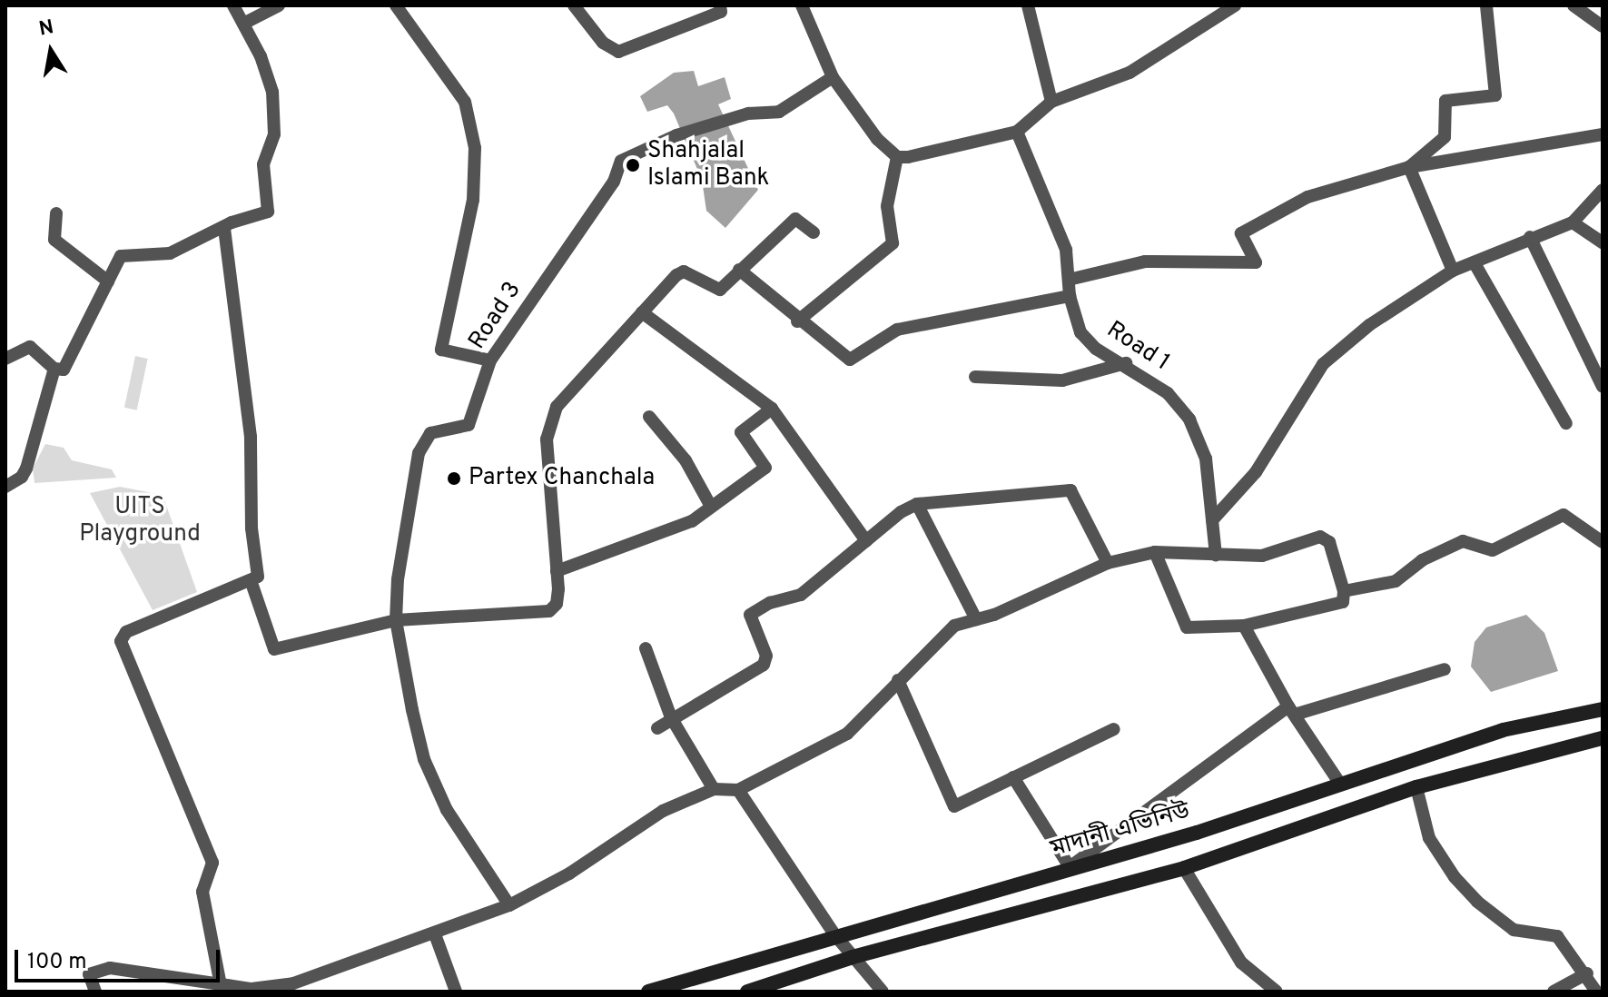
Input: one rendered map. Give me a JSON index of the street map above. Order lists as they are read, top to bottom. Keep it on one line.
{"streets":{"main road":["মাদানী এভিনিউ"],"street":["Road 3","Road 1"]},"parks":["UITS Playground"],"places":["Shahjalal Islami Bank","Partex Chanchala"],"scale_bar":"100 m","north":"top"}
